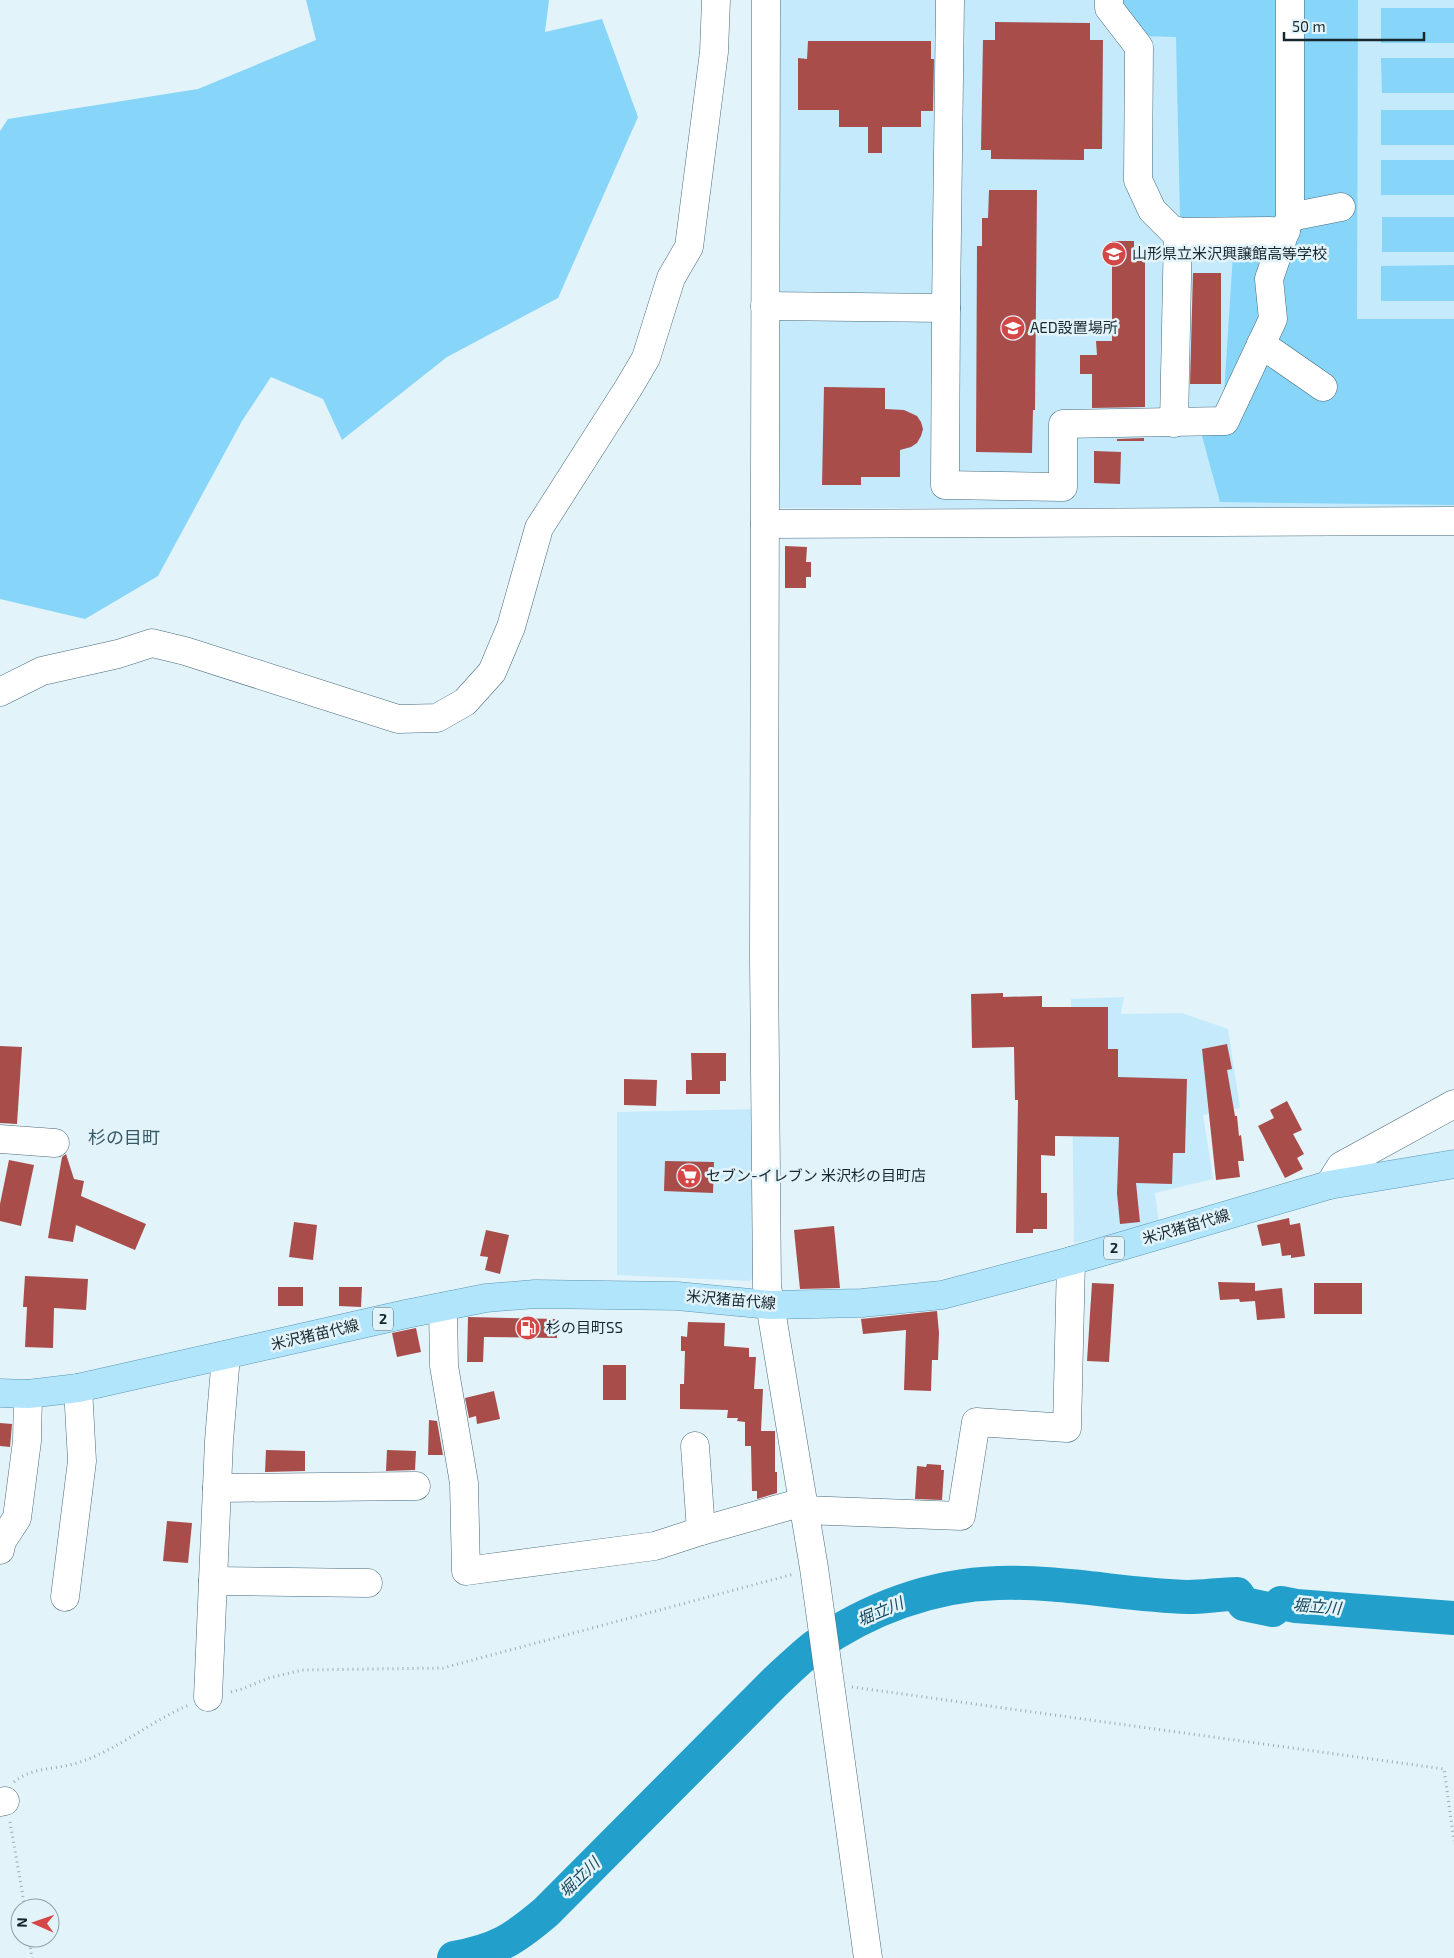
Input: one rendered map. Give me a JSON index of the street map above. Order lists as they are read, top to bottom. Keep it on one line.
{"streets":{"main road":["米沢猪苗代線","2"]},"districts":["杉の目町"],"water":["堀立川"],"places":{"school or university":["山形県立米沢興譲館高等学校","AED設置場所"],"supermarket":["セブン-イレブン 米沢杉の目町店"],"fuel station":["杉の目町SS"]},"scale_bar":"50 m","north":"left"}
